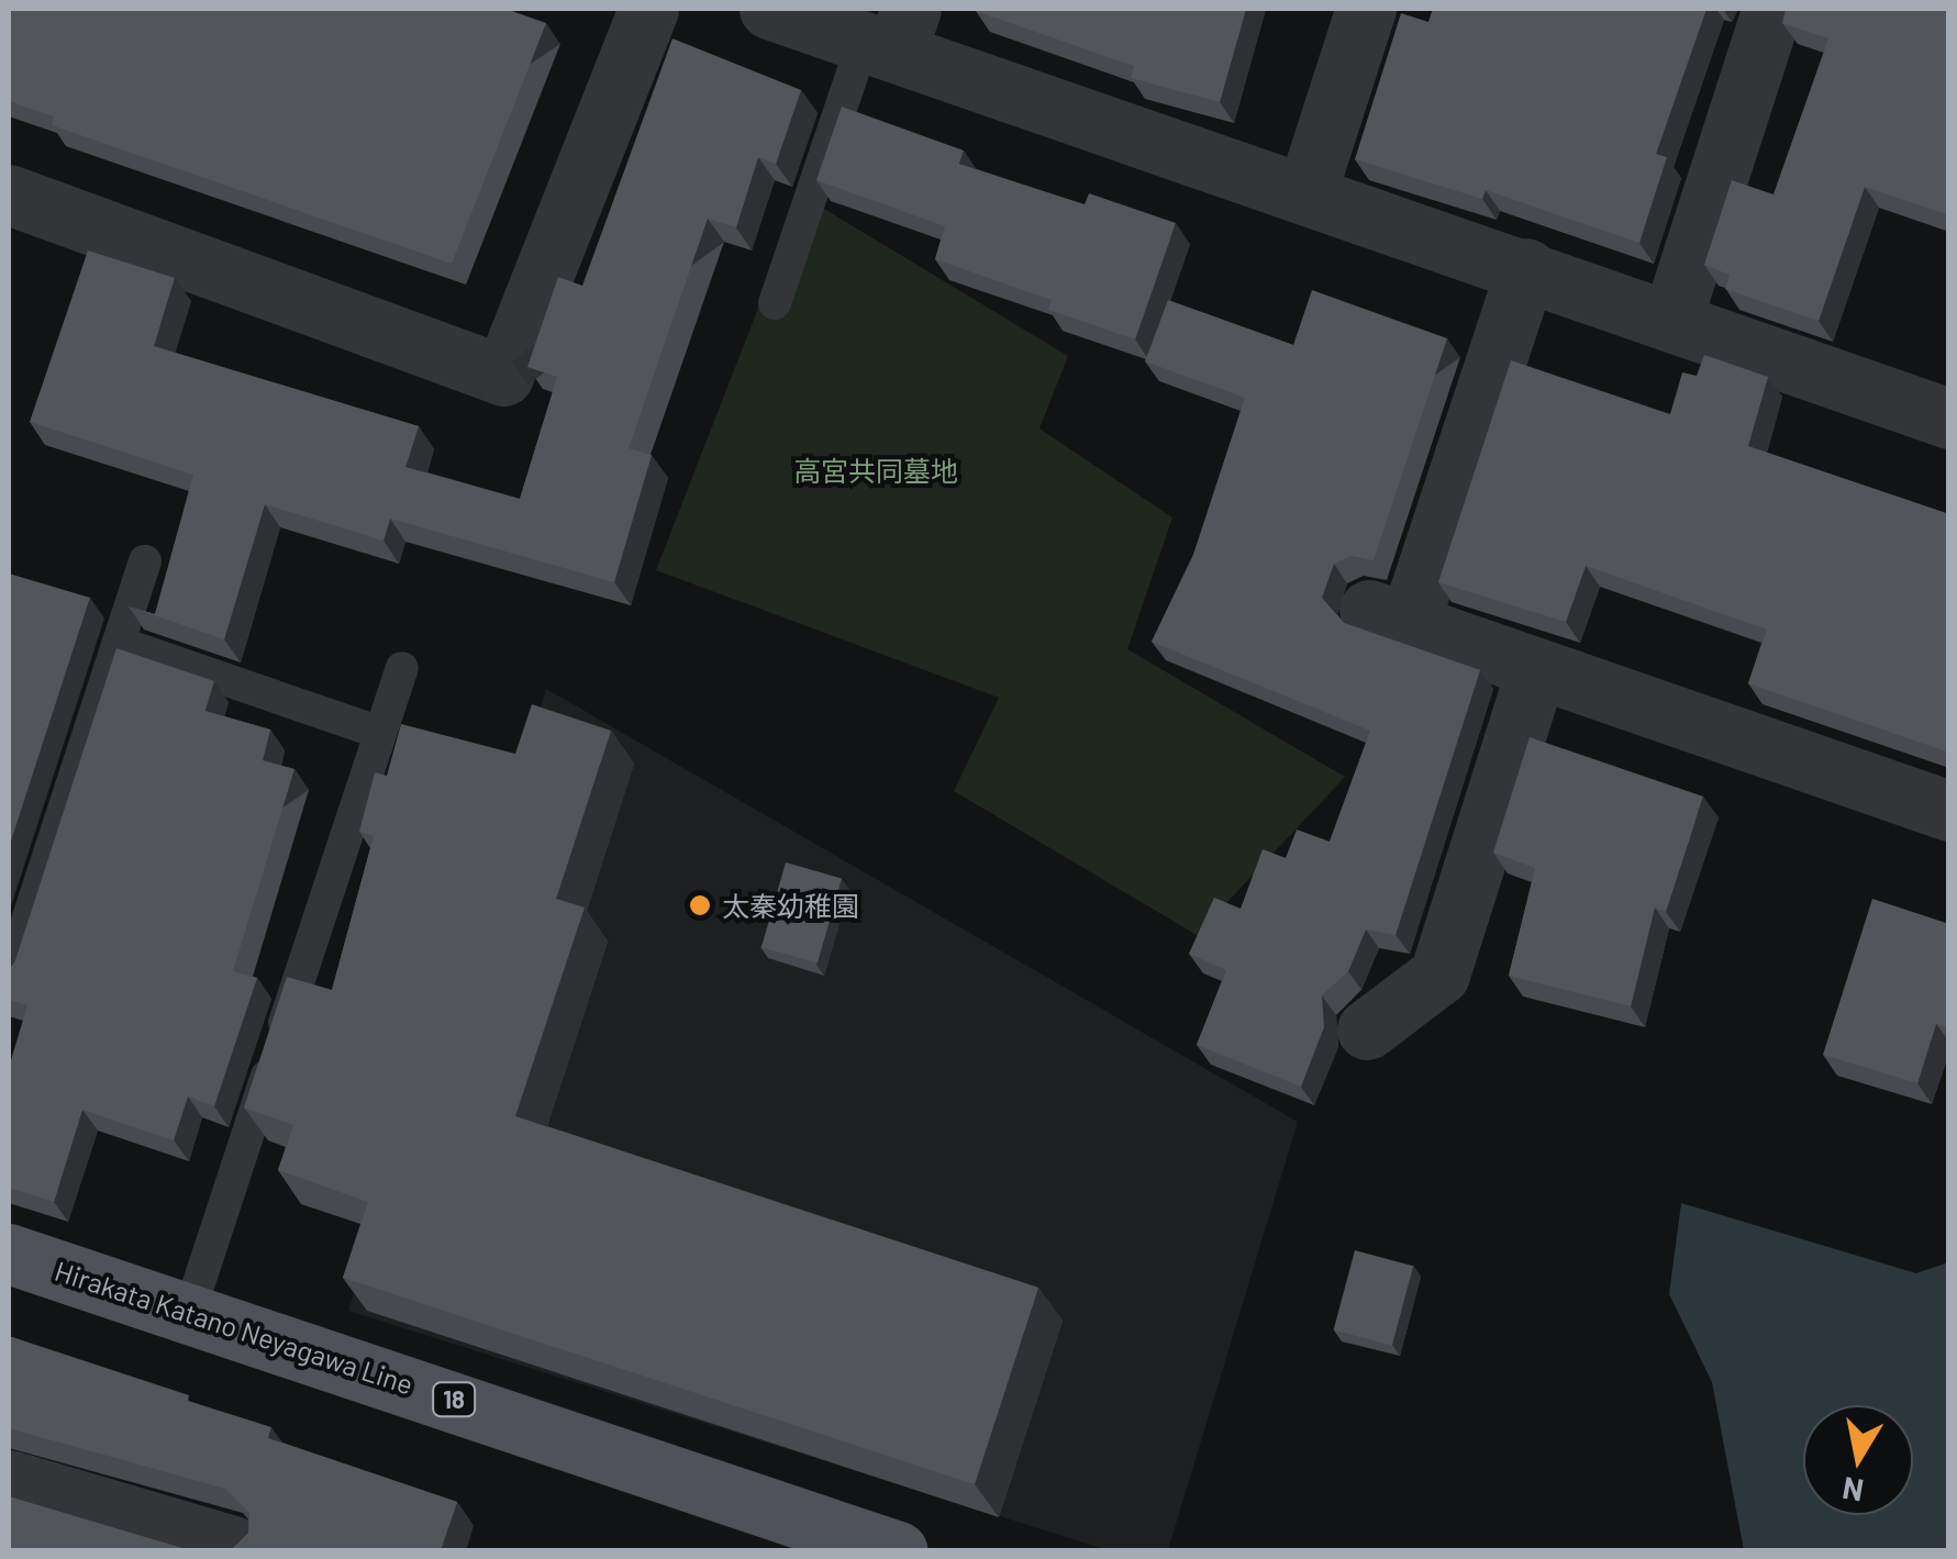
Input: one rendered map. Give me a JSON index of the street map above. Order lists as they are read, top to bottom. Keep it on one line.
{"streets":{"main road":["Hirakata Katano Neyagawa Line","18"]},"parks":["高宮共同墓地"],"places":["太秦幼稚園"],"north":"bottom"}
